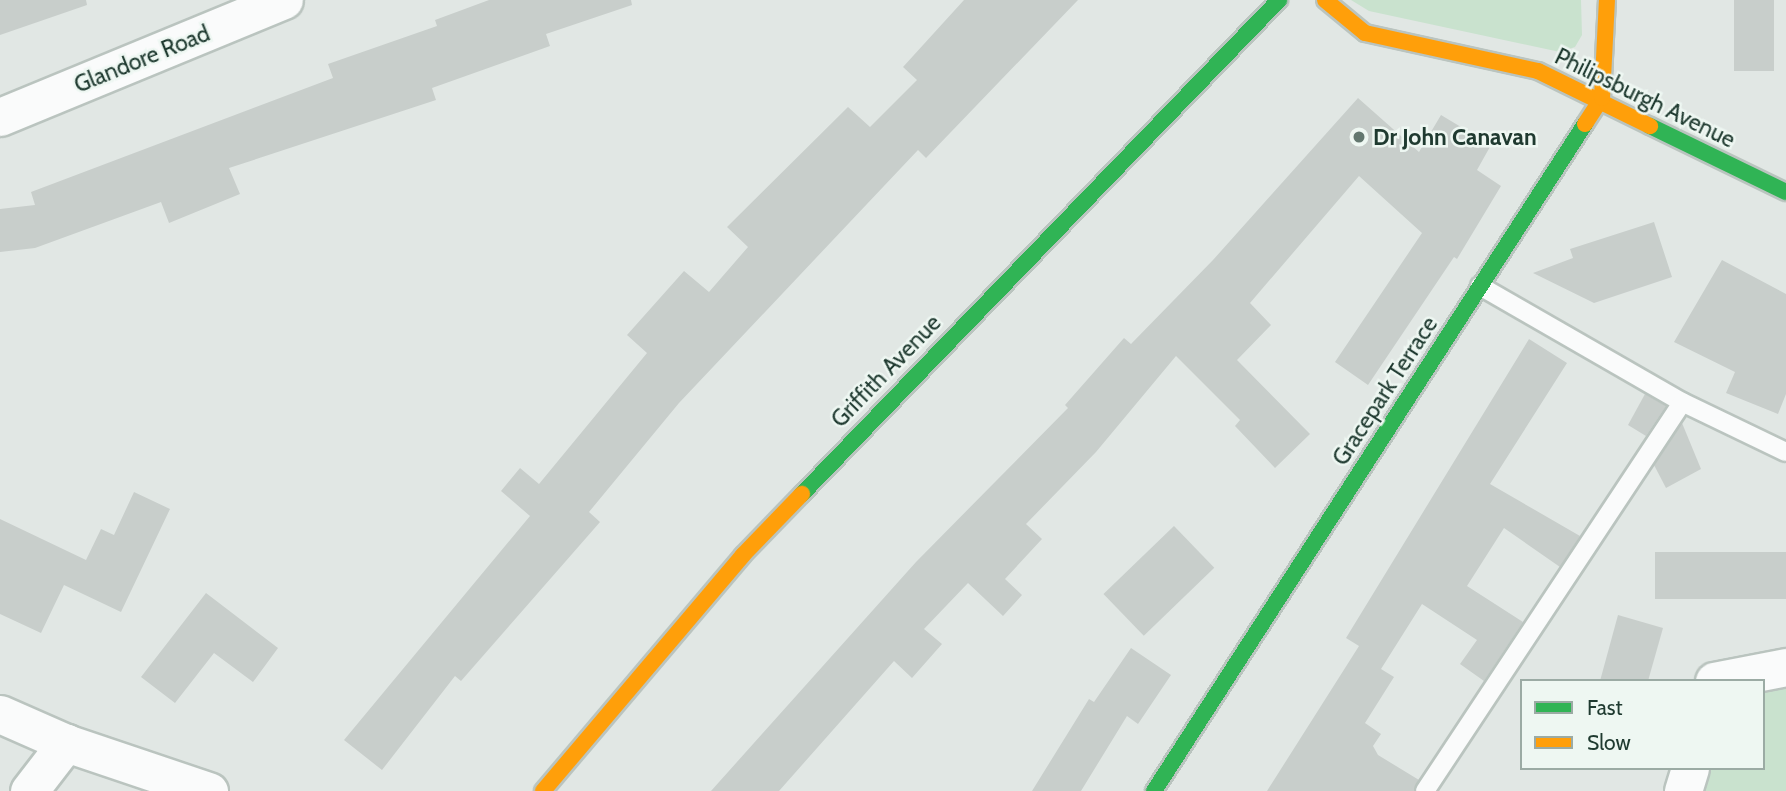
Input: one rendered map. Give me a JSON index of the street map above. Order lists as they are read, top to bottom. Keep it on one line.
{"streets":{"street":["Glandore Road","Philipsburgh Avenue","Griffith Avenue","Gracepark Terrace"]},"crossings":[["Philipsburgh Avenue","Gracepark Terrace"]],"places":["Dr John Canavan"],"legend":["Fast","Slow"]}
